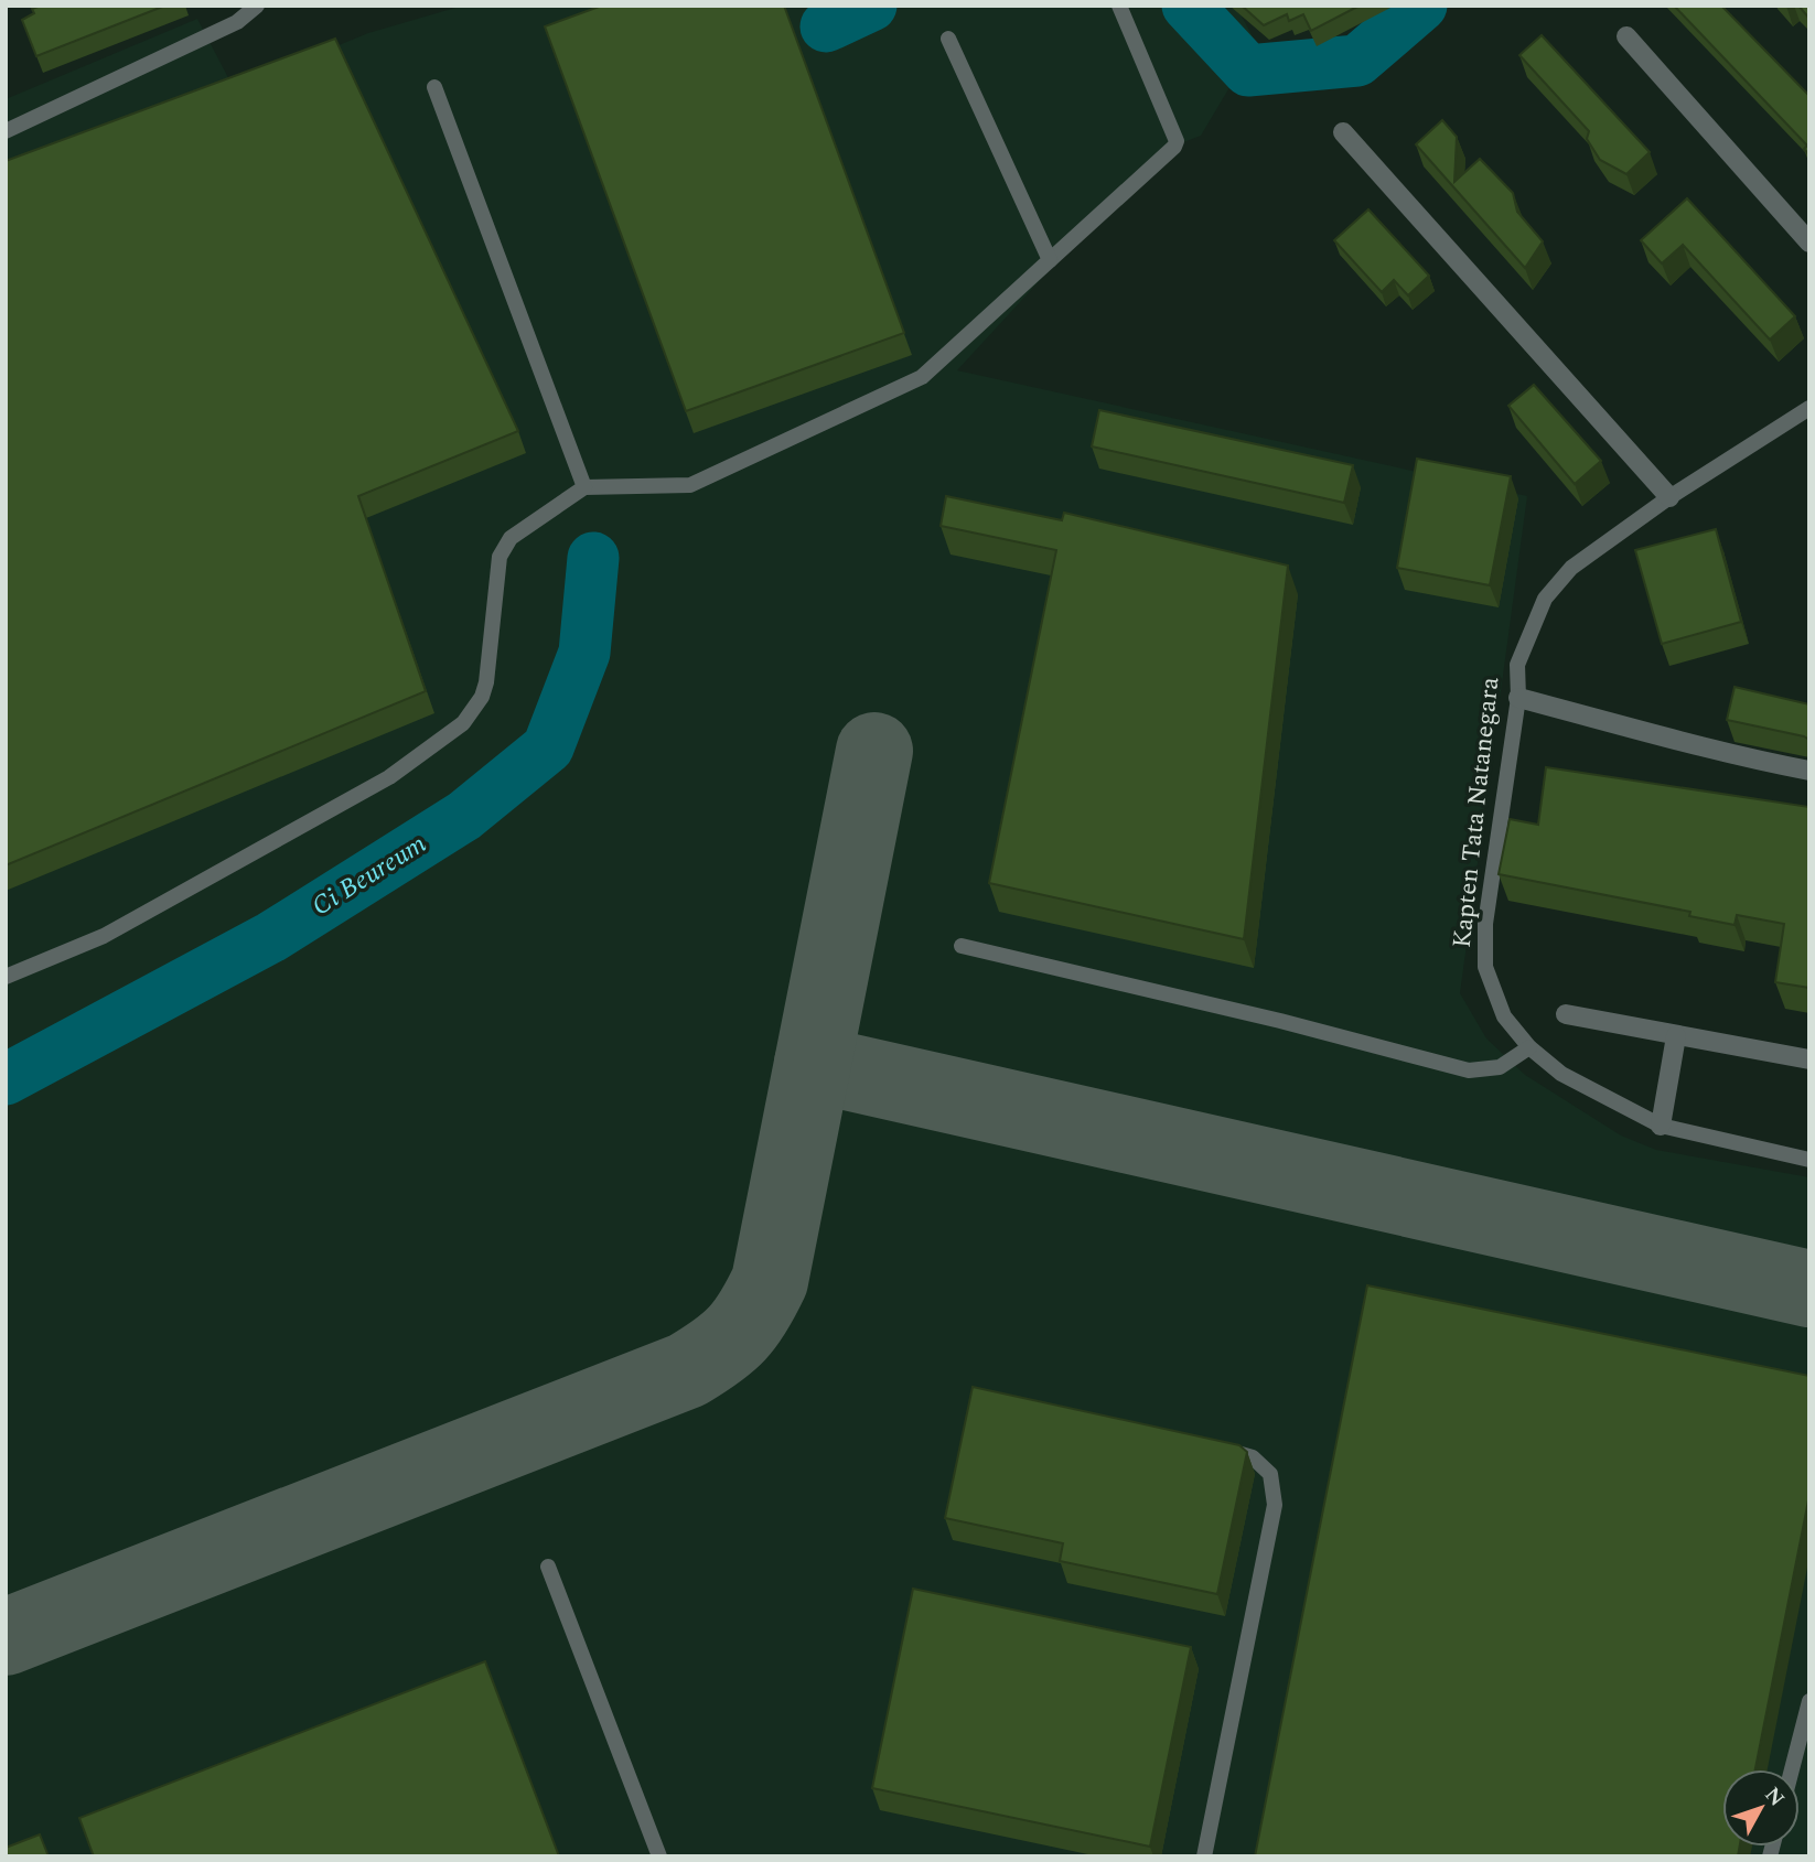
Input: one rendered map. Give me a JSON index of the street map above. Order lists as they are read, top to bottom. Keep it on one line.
{"streets":{"lane":["Kapten Tata Natanegara"]},"water":["Ci Beureum"],"north":"top right"}
